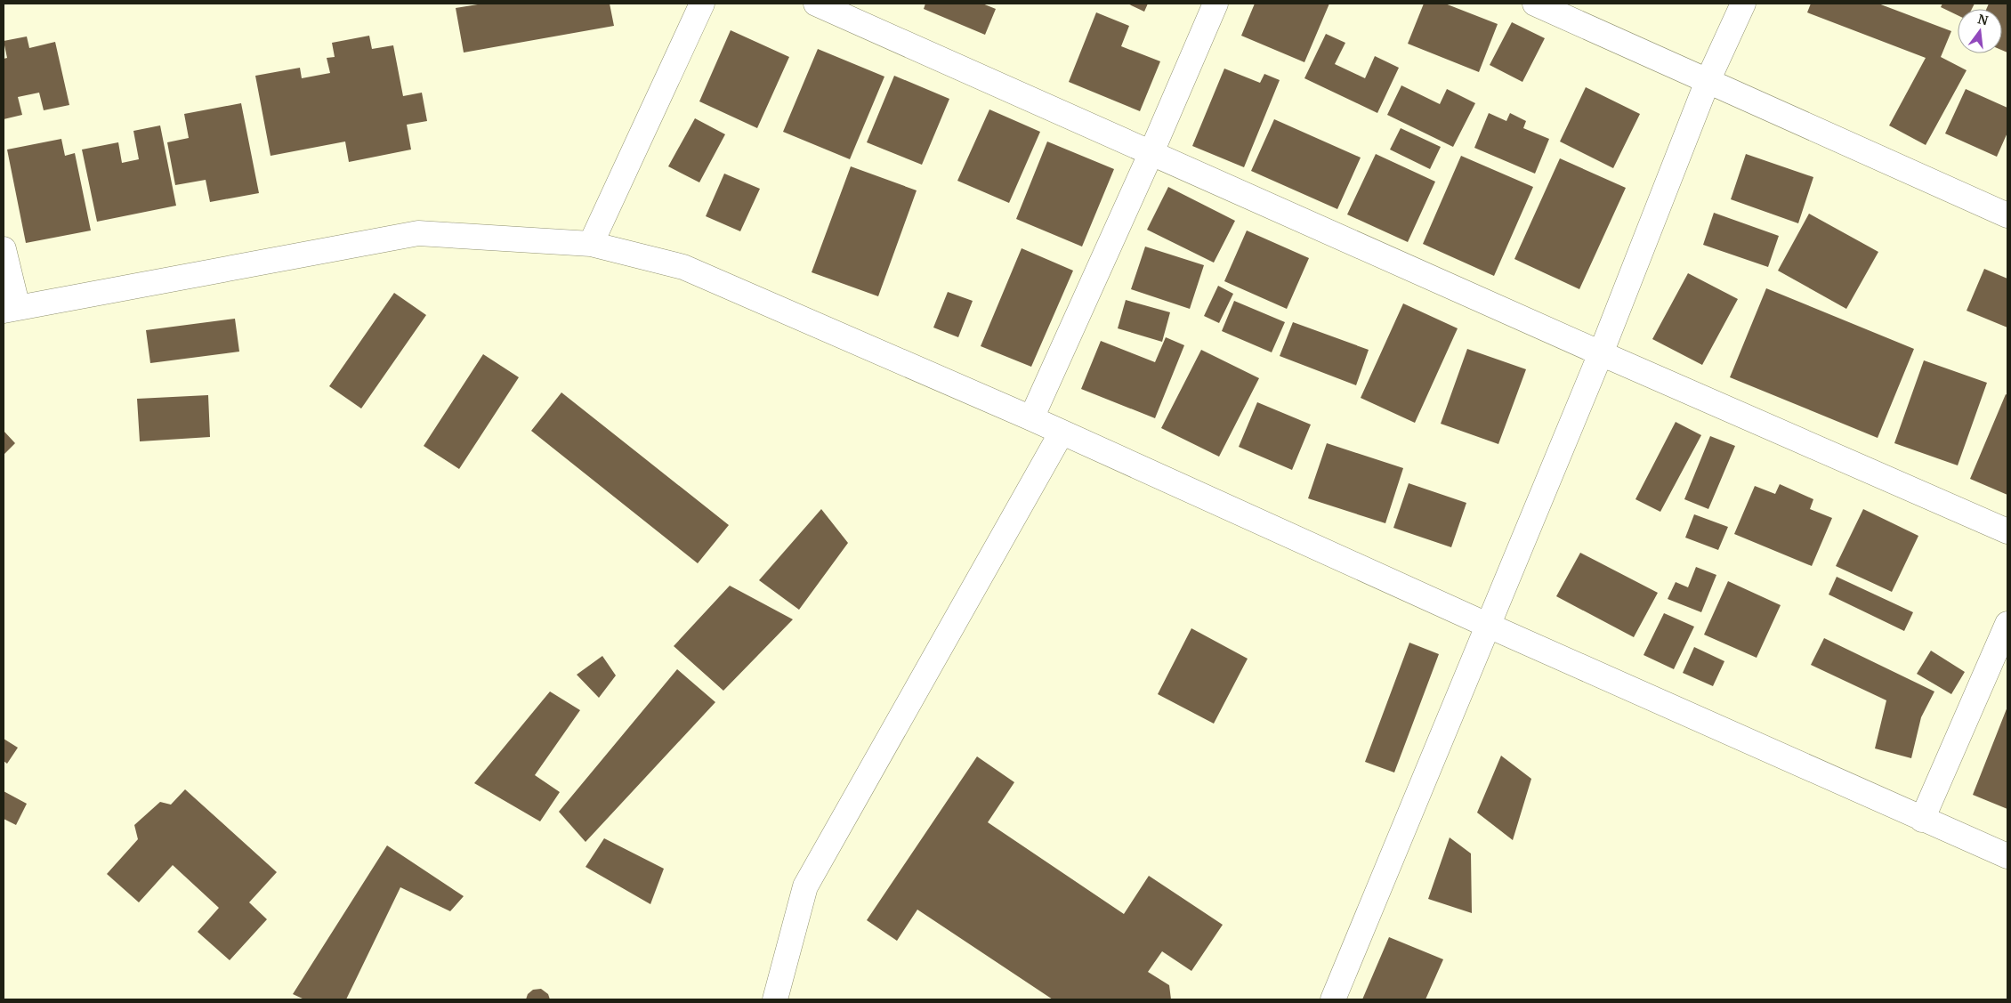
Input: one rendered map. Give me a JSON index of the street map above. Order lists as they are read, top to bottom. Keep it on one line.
{"north":"top"}
